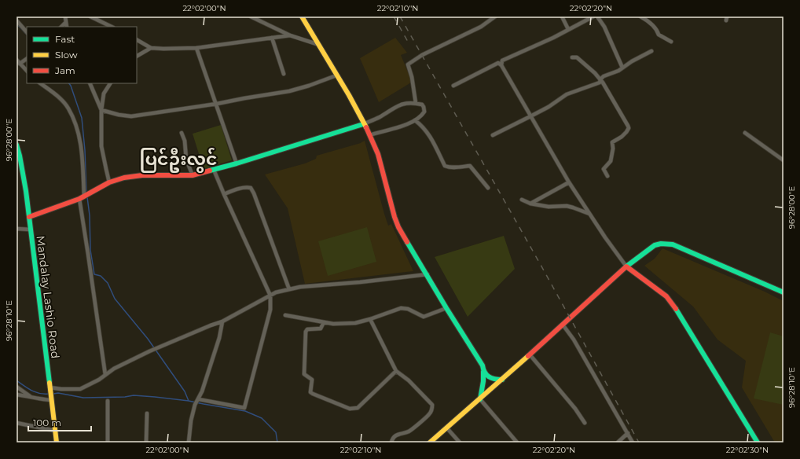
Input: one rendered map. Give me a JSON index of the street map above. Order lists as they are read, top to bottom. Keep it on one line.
{"streets":{"main road":["Mandalay Lashio Road"]},"districts":["ပြင်ဦးလွင်"],"legend":["Fast","Slow","Jam"],"scale_bar":"100 m","coordinates":["22°02'00\"N","22°02'10\"N","22°02'20\"N","96°28'00\"E","96°28'10\"E","22°02'30\"N"]}
